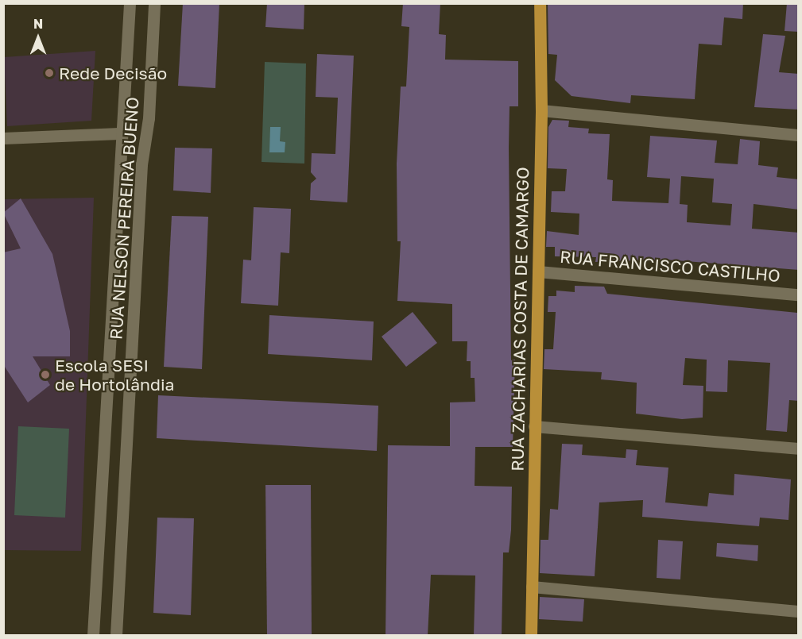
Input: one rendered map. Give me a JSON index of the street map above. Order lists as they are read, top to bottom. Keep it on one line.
{"streets":{"main road":["RUA ZACHARIAS COSTA DE CAMARGO"],"street":["RUA NELSON PEREIRA BUENO","RUA FRANCISCO CASTILHO"]},"crossings":[["RUA FRANCISCO CASTILHO","RUA ZACHARIAS COSTA DE CAMARGO"]],"places":["Rede Decisão","Escola SESI de Hortolândia"],"north":"top"}
